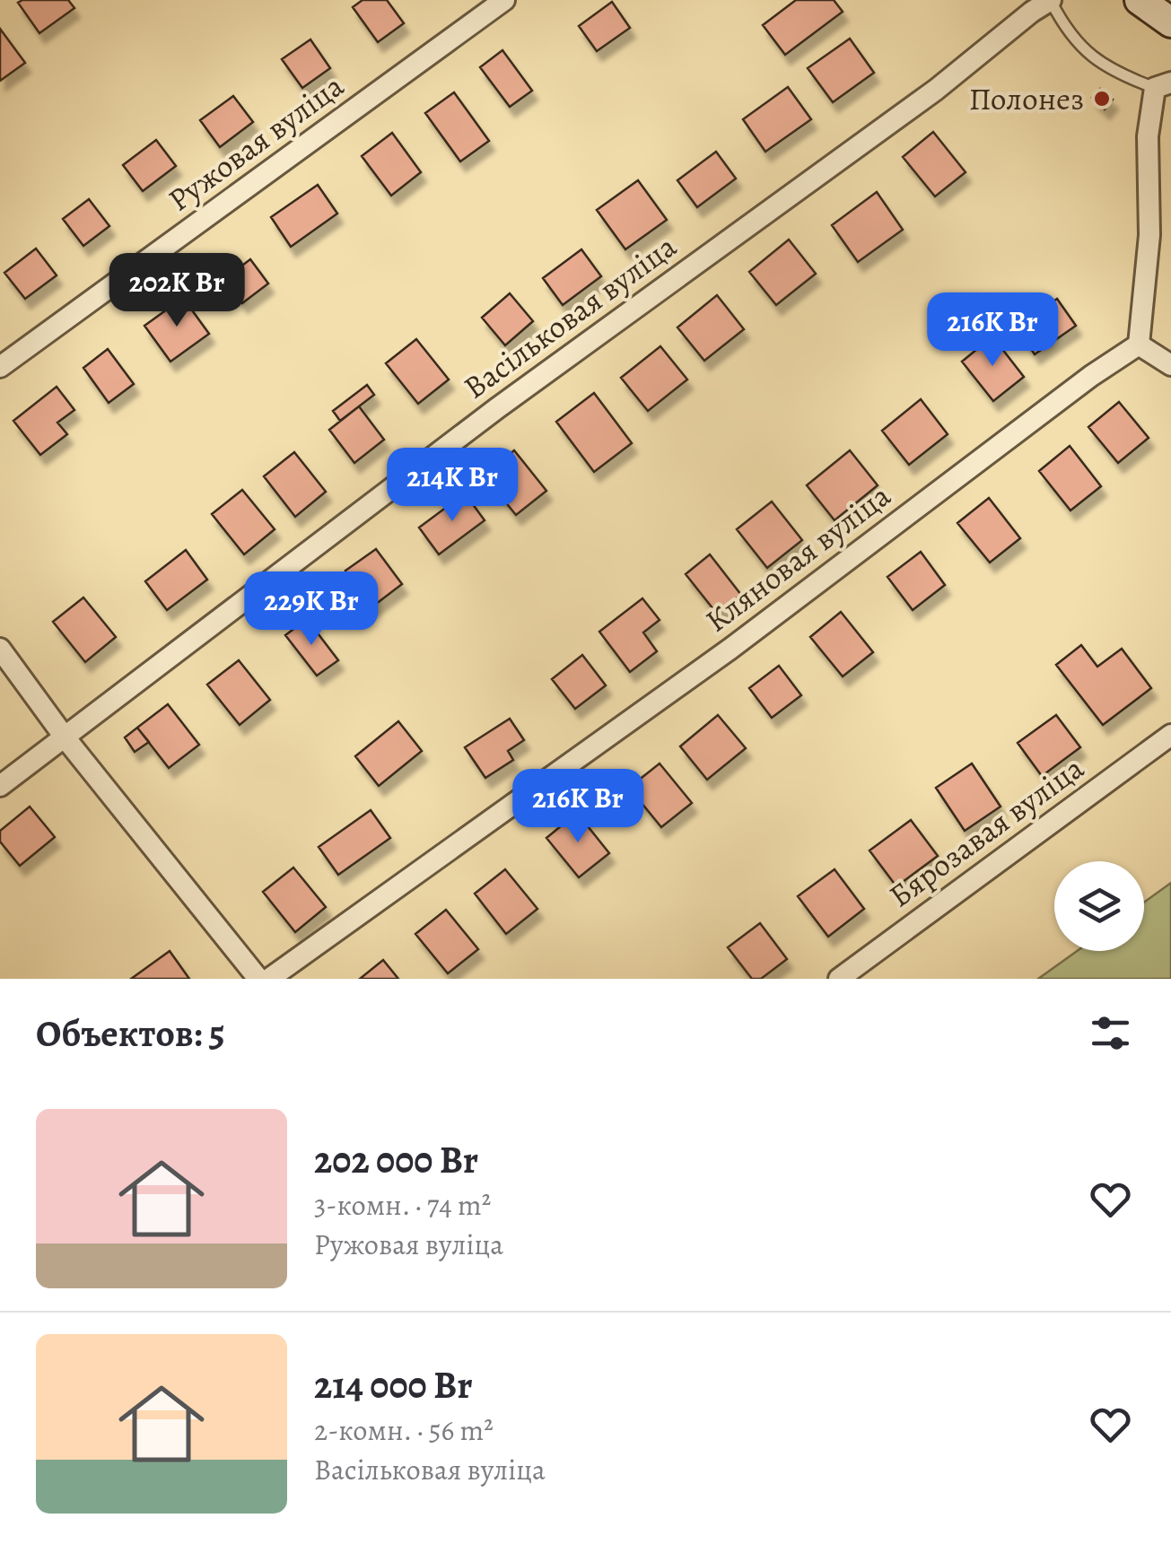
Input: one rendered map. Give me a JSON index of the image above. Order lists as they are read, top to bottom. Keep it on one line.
{"streets":{"street":["Ружовая вуліца","Васільковая вуліца","Кляновая вуліца","Бярозавая вуліца"]},"places":["Полонез"],"page":{"price":["202K Br","216K Br","214K Br","229K Br","216K Br"],"heading":"Объектов: 5","list":[{"name":"202 000 Br","note":"3-комн. · 74 m² · Ружовая вуліца"},{"name":"214 000 Br","note":"2-комн. · 56 m² · Васільковая вуліца"}]}}
